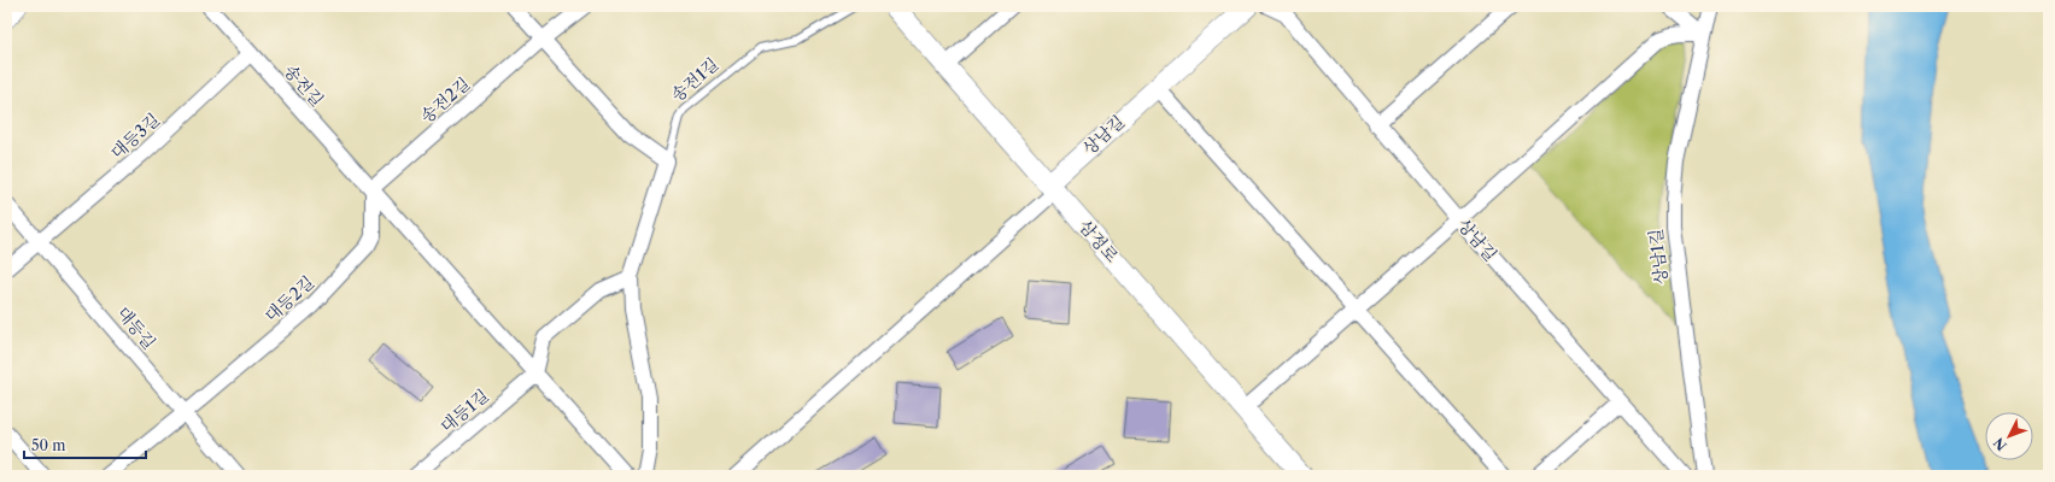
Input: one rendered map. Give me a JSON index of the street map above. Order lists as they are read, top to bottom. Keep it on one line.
{"streets":{"street":["송전1길","송전길","송전2길","상남길","대등3길","삼정로","상남1길","대등2길","대등길","대등1길"]},"crossings":[["송전길","송전2길"],["송전길","대등3길"],["송전길","대등2길"],["송전길","대등1길"],["송전2길","대등2길"],["상남길","삼정로"],["대등3길","대등길"],["대등2길","대등길"]],"scale_bar":"50 m","north":"bottom left"}
